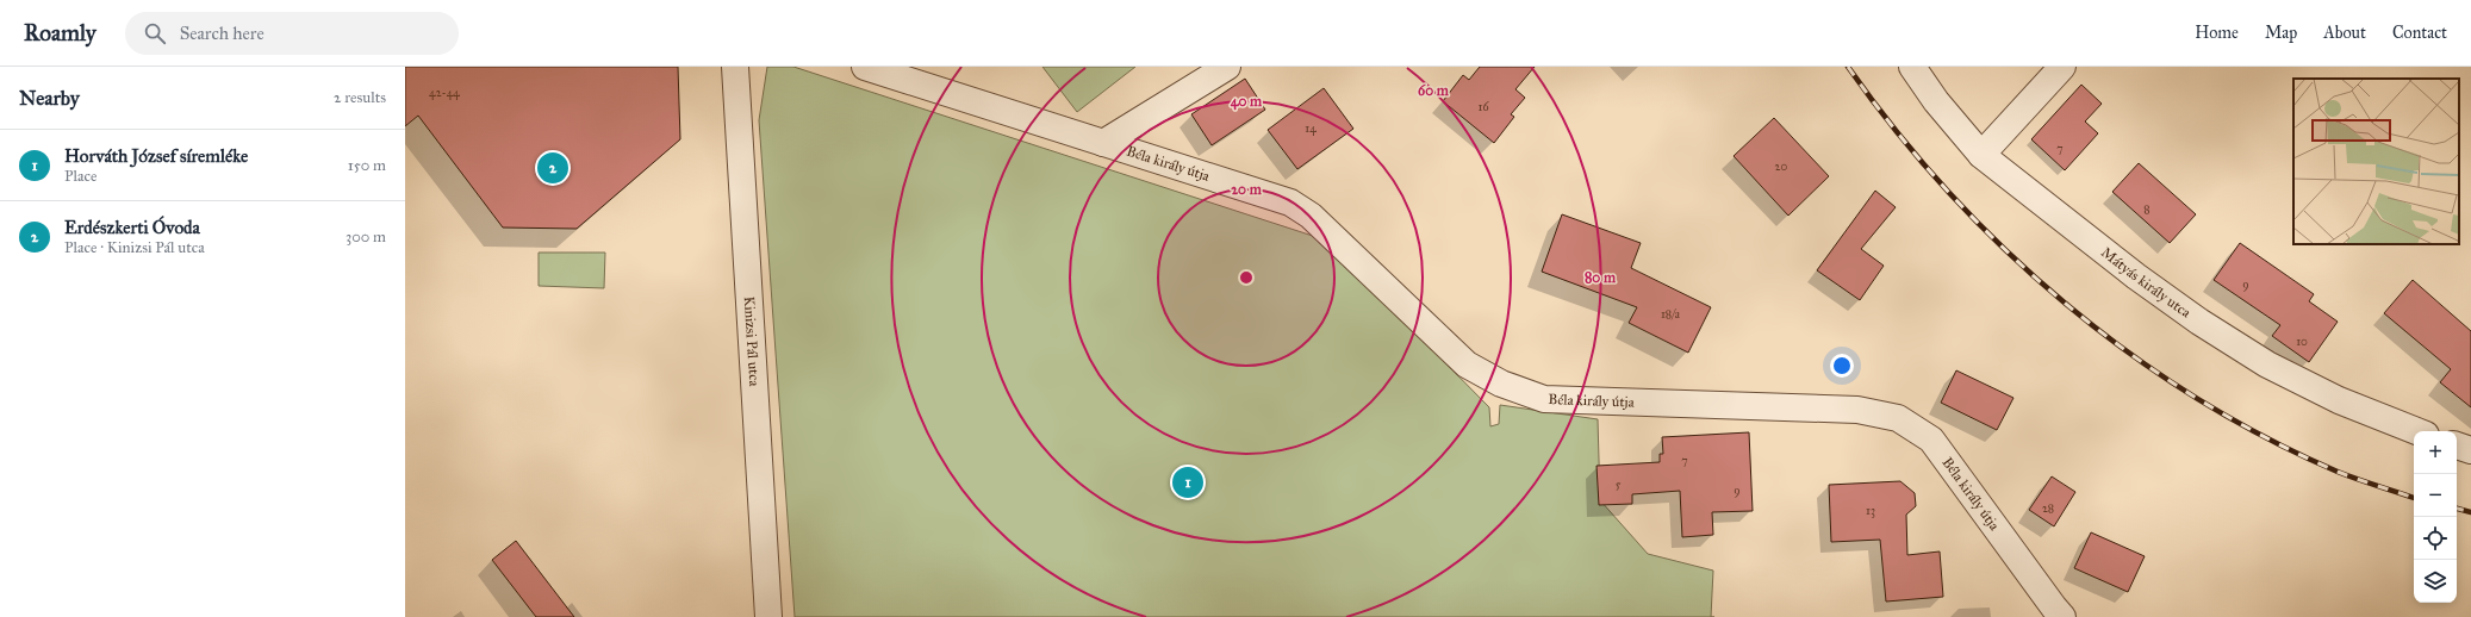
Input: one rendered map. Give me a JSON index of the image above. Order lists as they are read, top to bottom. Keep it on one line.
{"streets":{"street":["Béla király útja","Mátyás király utca","Kinizsi Pál utca"]},"house_numbers":["42-44","16","14","7","20","8","9","18/a","10","7","5","9","28","13"],"page":{"header":"Roamly","search":"Search here","nav":["Home","Map","About","Contact"],"heading":["Nearby","2 results"],"list":[{"mark":"1","name":"Horváth József síremléke","note":"Place","value":"150 m"},{"mark":"2","name":"Erdészkerti Óvoda","note":"Place · Kinizsi Pál utca","value":"300 m"}],"pins":["2","1"],"map_buttons":["+","−"]},"rings":["60 m","40 m","20 m","80 m"]}
